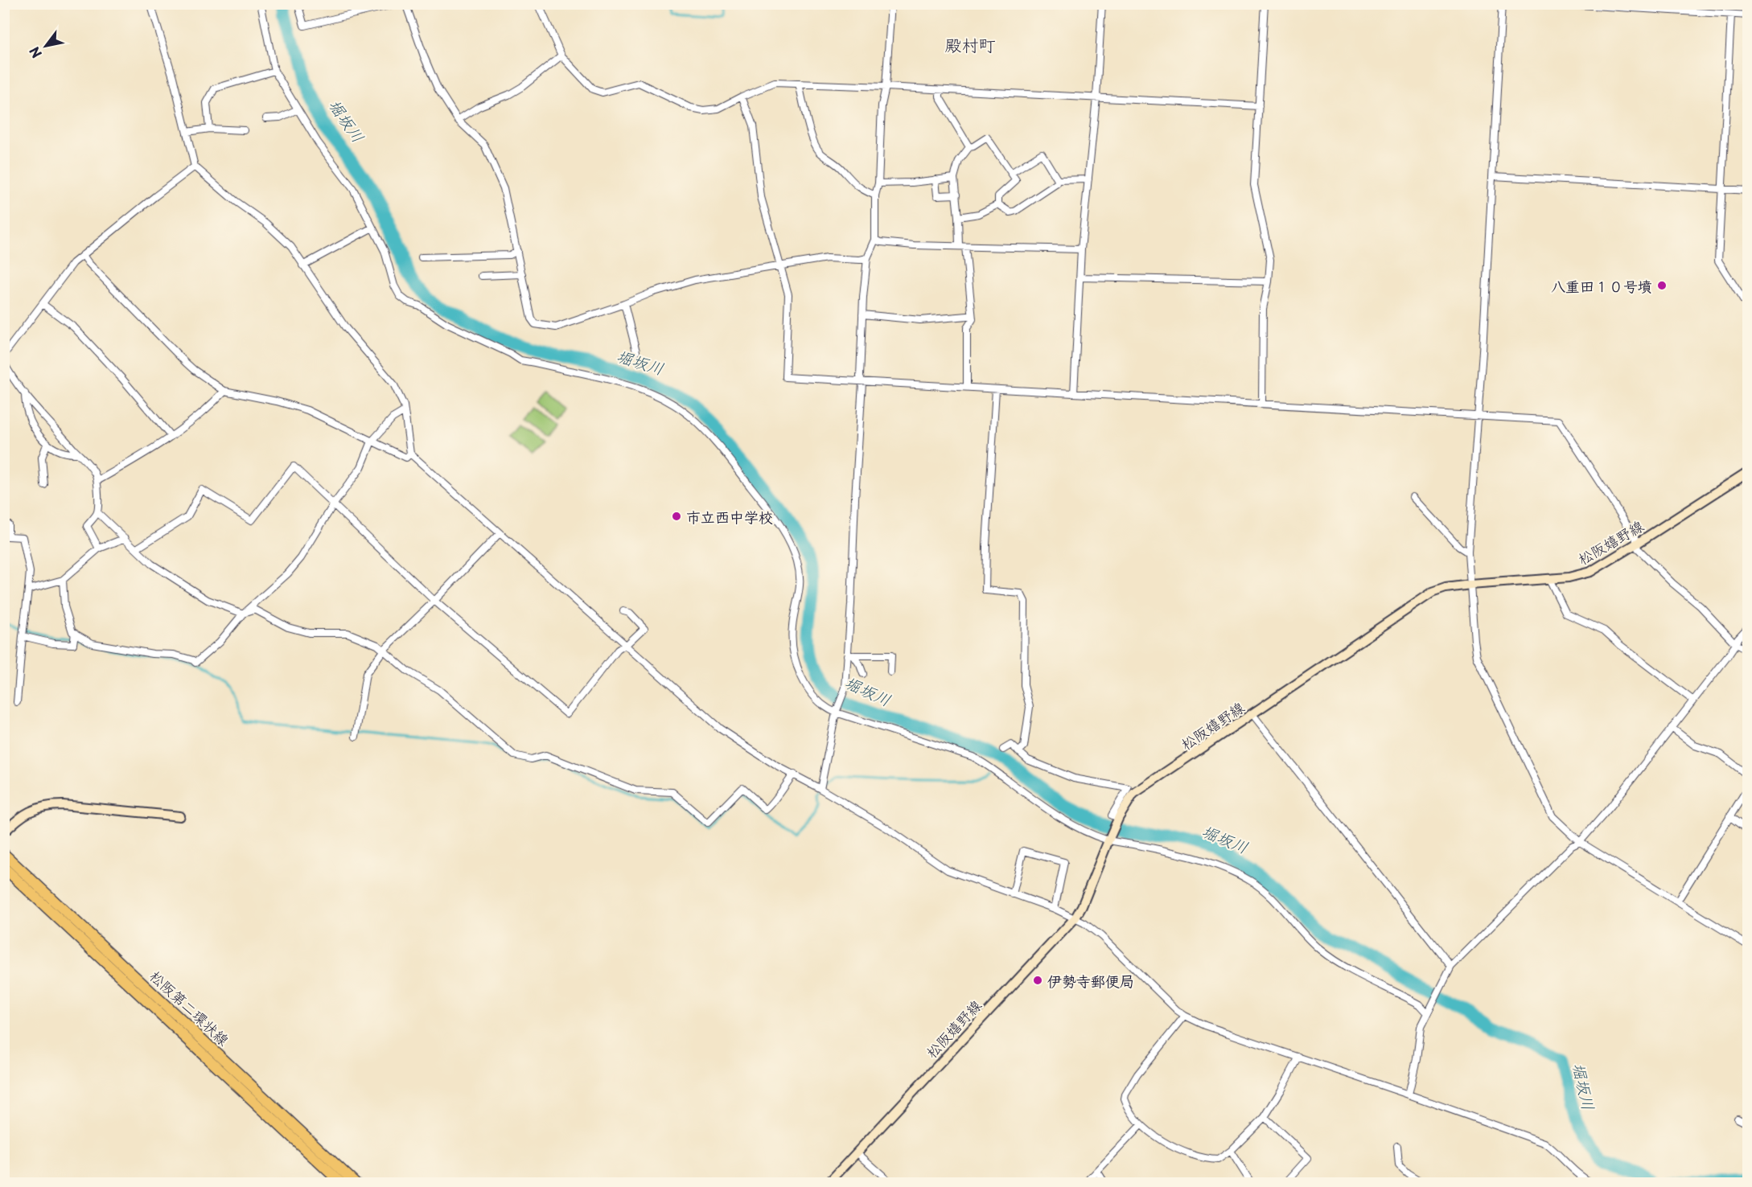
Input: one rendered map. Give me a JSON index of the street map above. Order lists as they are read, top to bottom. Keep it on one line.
{"streets":{"main road":["松阪嬉野線","松阪第二環状線"]},"districts":["殿村町"],"water":["堀坂川"],"places":["八重田１０号墳","市立西中学校","伊勢寺郵便局"],"north":"bottom left"}
